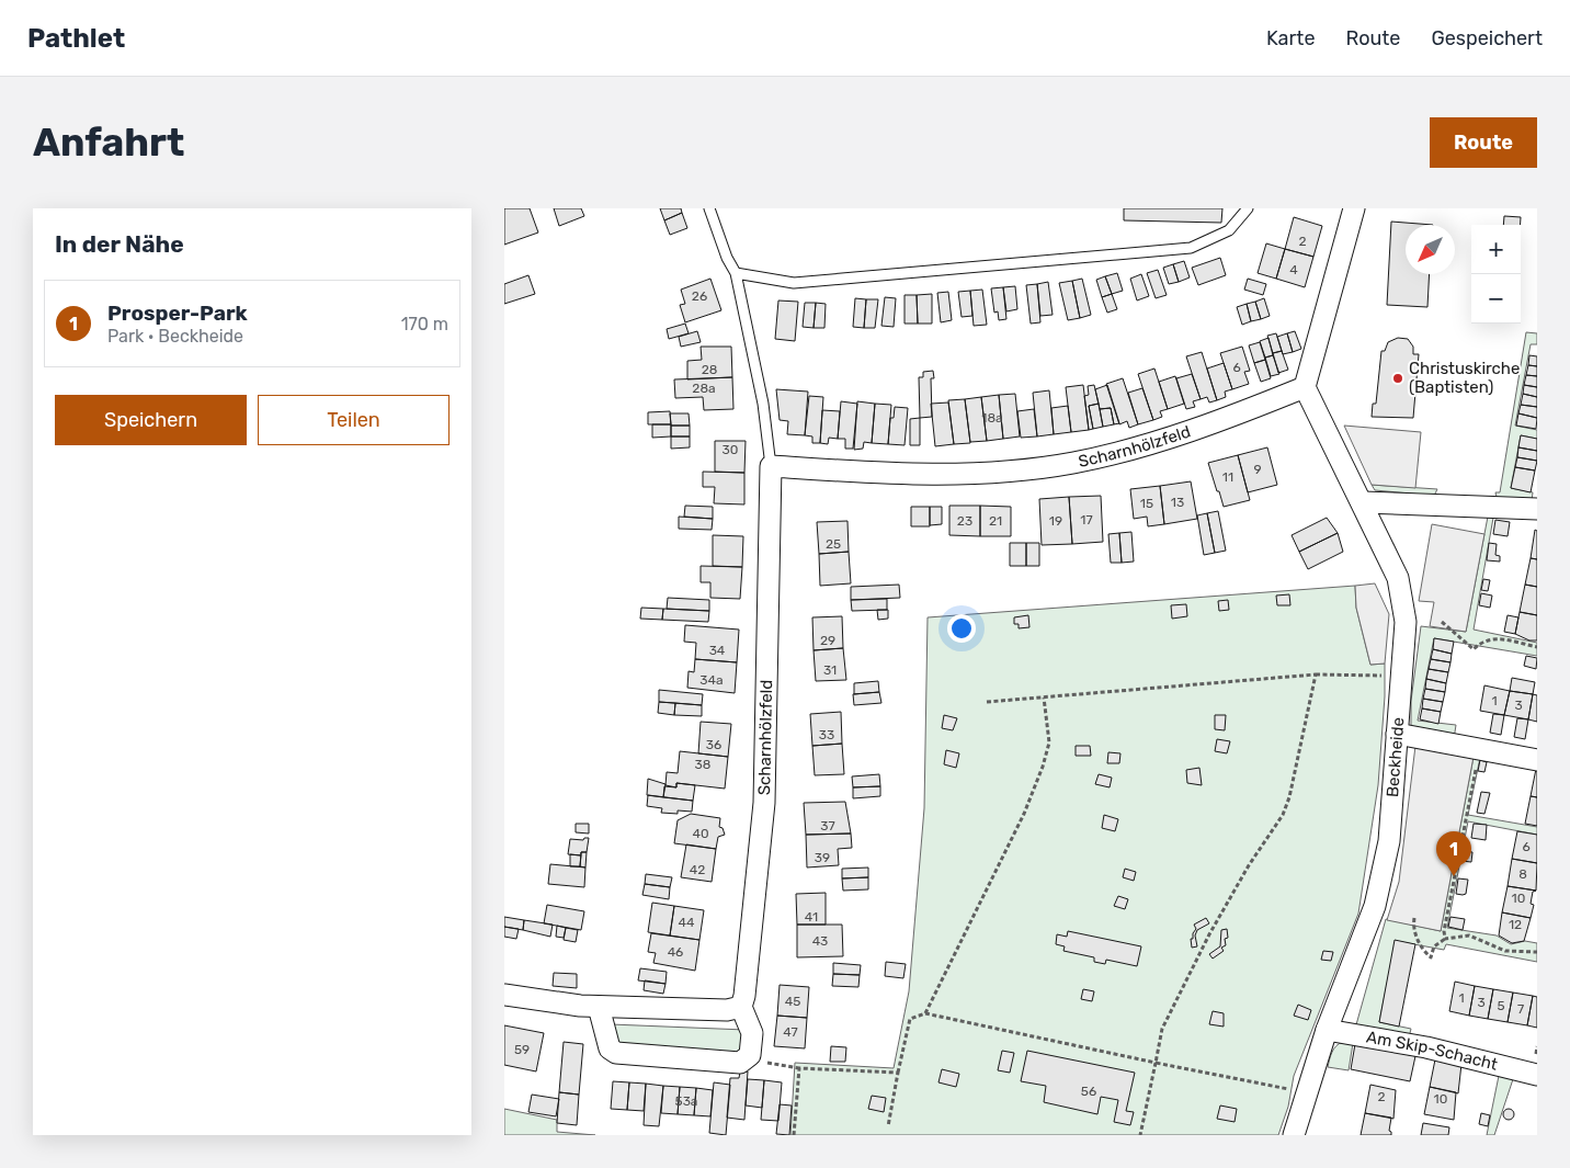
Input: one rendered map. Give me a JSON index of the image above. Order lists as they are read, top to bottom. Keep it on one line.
{"streets":{"street":["Scharnhölzfeld","Beckheide","Am Skip-Schacht"]},"crossings":[["Scharnhölzfeld","Beckheide"],["Beckheide","Am Skip-Schacht"]],"places":["Christuskirche (Baptisten)"],"house_numbers":["2","4","26","6","28","28a","18a","30","9","11","13","15","17","23","21","19","25","29","34","31","34a","1","3","33","36","38","37","40","6","39","42","8","10","41","44","12","43","46","1","45","3","5","7","47","59","56","2","10","53a"],"north":"bottom left","page":{"header":"Pathlet","nav":["Karte","Route","Gespeichert"],"buttons":["Route",["Speichern","Teilen"]],"title":"Anfahrt","heading":"In der Nähe","map_buttons":["+","−"],"list":[{"mark":"1","name":"Prosper-Park","note":"Park · Beckheide","value":"170 m"}],"pins":"1"}}
